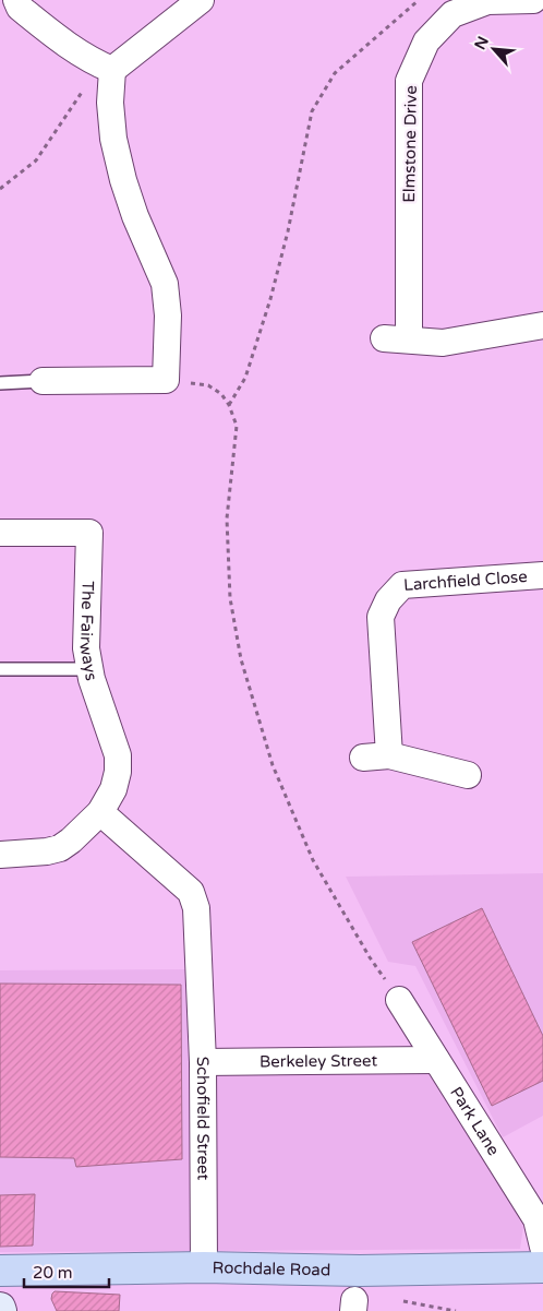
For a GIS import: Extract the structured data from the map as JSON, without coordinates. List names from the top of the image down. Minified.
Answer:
{"streets":{"main road":["Rochdale Road"],"street":["Elmstone Drive","Larchfield Close","The Fairways","Berkeley Street","Schofield Street","Park Lane"]},"crossings":[["The Fairways","Schofield Street"],["Berkeley Street","Schofield Street"],["Berkeley Street","Park Lane"],["Schofield Street","Rochdale Road"]],"scale_bar":"20 m","north":"top left"}
